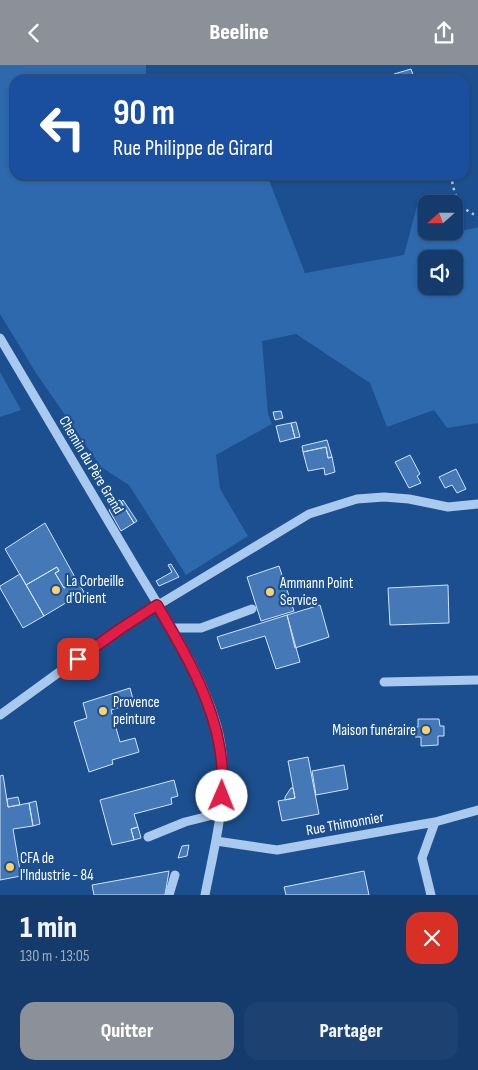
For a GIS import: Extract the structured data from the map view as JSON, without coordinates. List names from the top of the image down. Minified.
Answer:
{"streets":{"street":["Chemin du Père Grand","Rue Thimonnier"]},"crossings":[["Chemin du Père Grand","Rue Thimonnier"]],"places":["La Corbeille d'Orient","Ammann Point Service","Provence peinture","Maison funéraire","CFA de l'Industrie - 84"],"north":"left","page":{"header":"Beeline","turn":["90 m","Rue Philippe de Girard"],"heading":["1 min","130 m · 13:05"],"buttons":["Quitter","Partager"]}}
